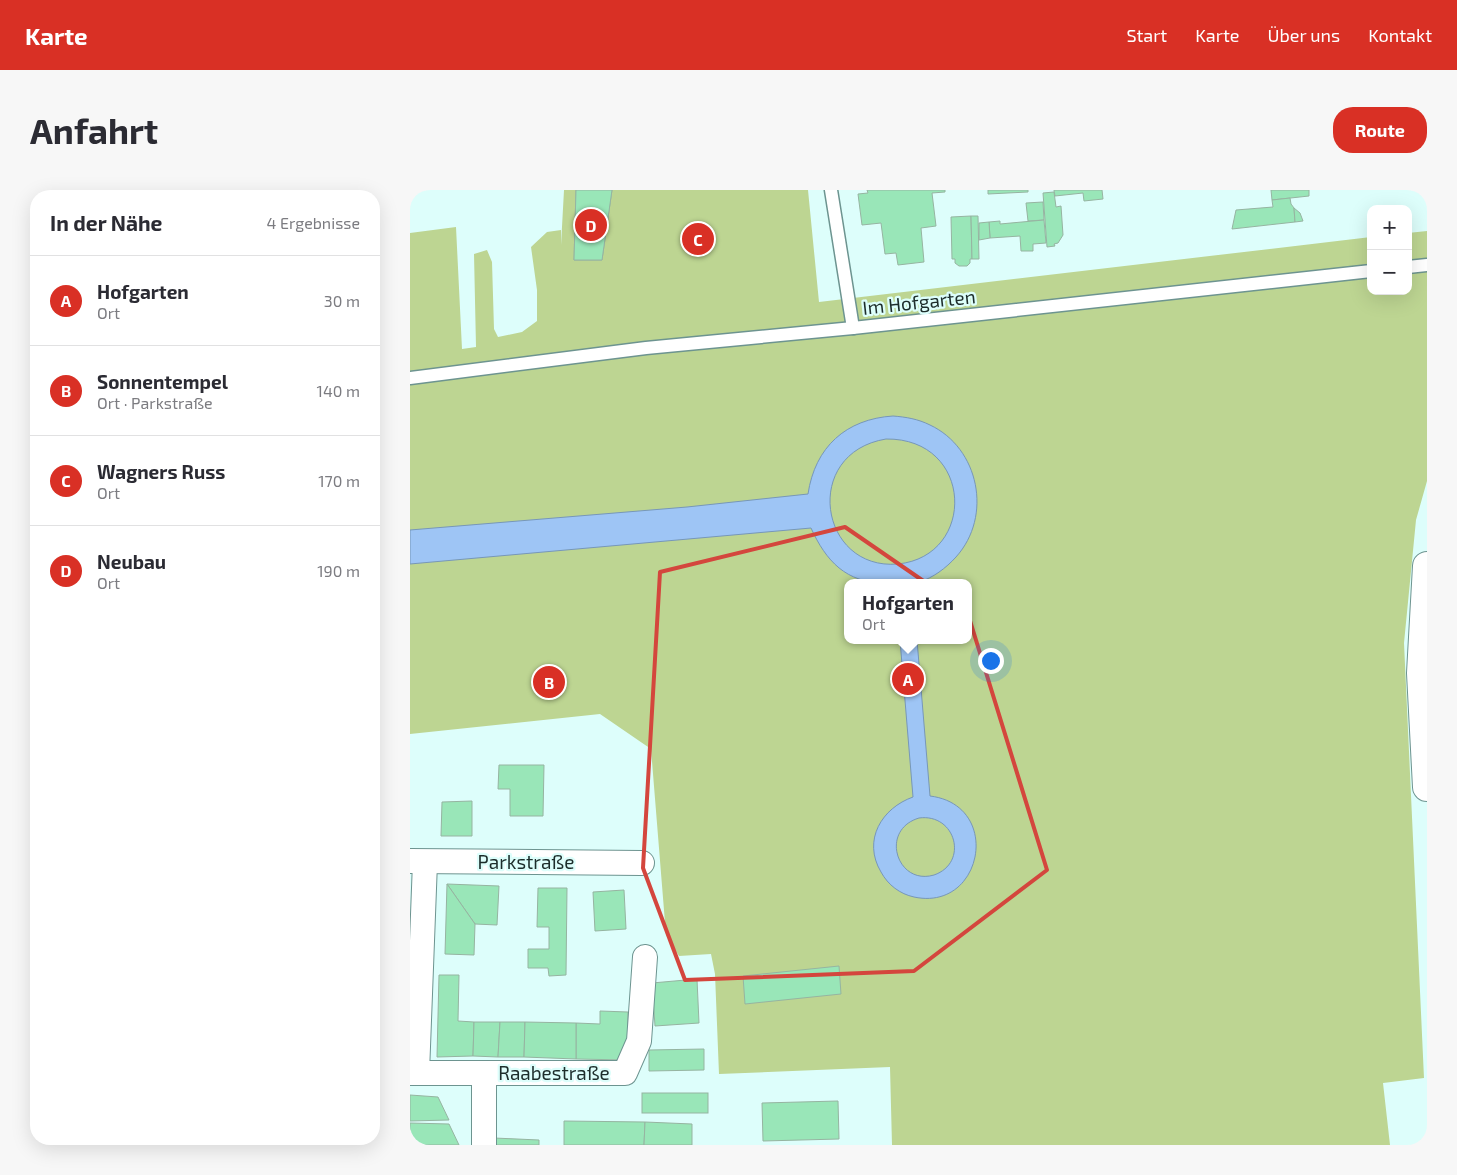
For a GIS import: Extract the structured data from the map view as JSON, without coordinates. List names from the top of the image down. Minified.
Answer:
{"streets":{"street":["Parkstraße","Raabestraße"],"lane":["Im Hofgarten"]},"crossings":[["Parkstraße","Raabestraße"]],"page":{"header":"Karte","nav":["Start","Karte","Über uns","Kontakt"],"buttons":"Route","title":"Anfahrt","heading":["In der Nähe","4 Ergebnisse"],"map_buttons":["+","−"],"pins":["D","C","A","B"],"list":[{"mark":"A","name":"Hofgarten","note":"Ort","value":"30 m"},{"mark":"B","name":"Sonnentempel","note":"Ort · Parkstraße","value":"140 m"},{"mark":"C","name":"Wagners Russ","note":"Ort","value":"170 m"},{"mark":"D","name":"Neubau","note":"Ort","value":"190 m"}],"popup":["Hofgarten","Ort"]}}
